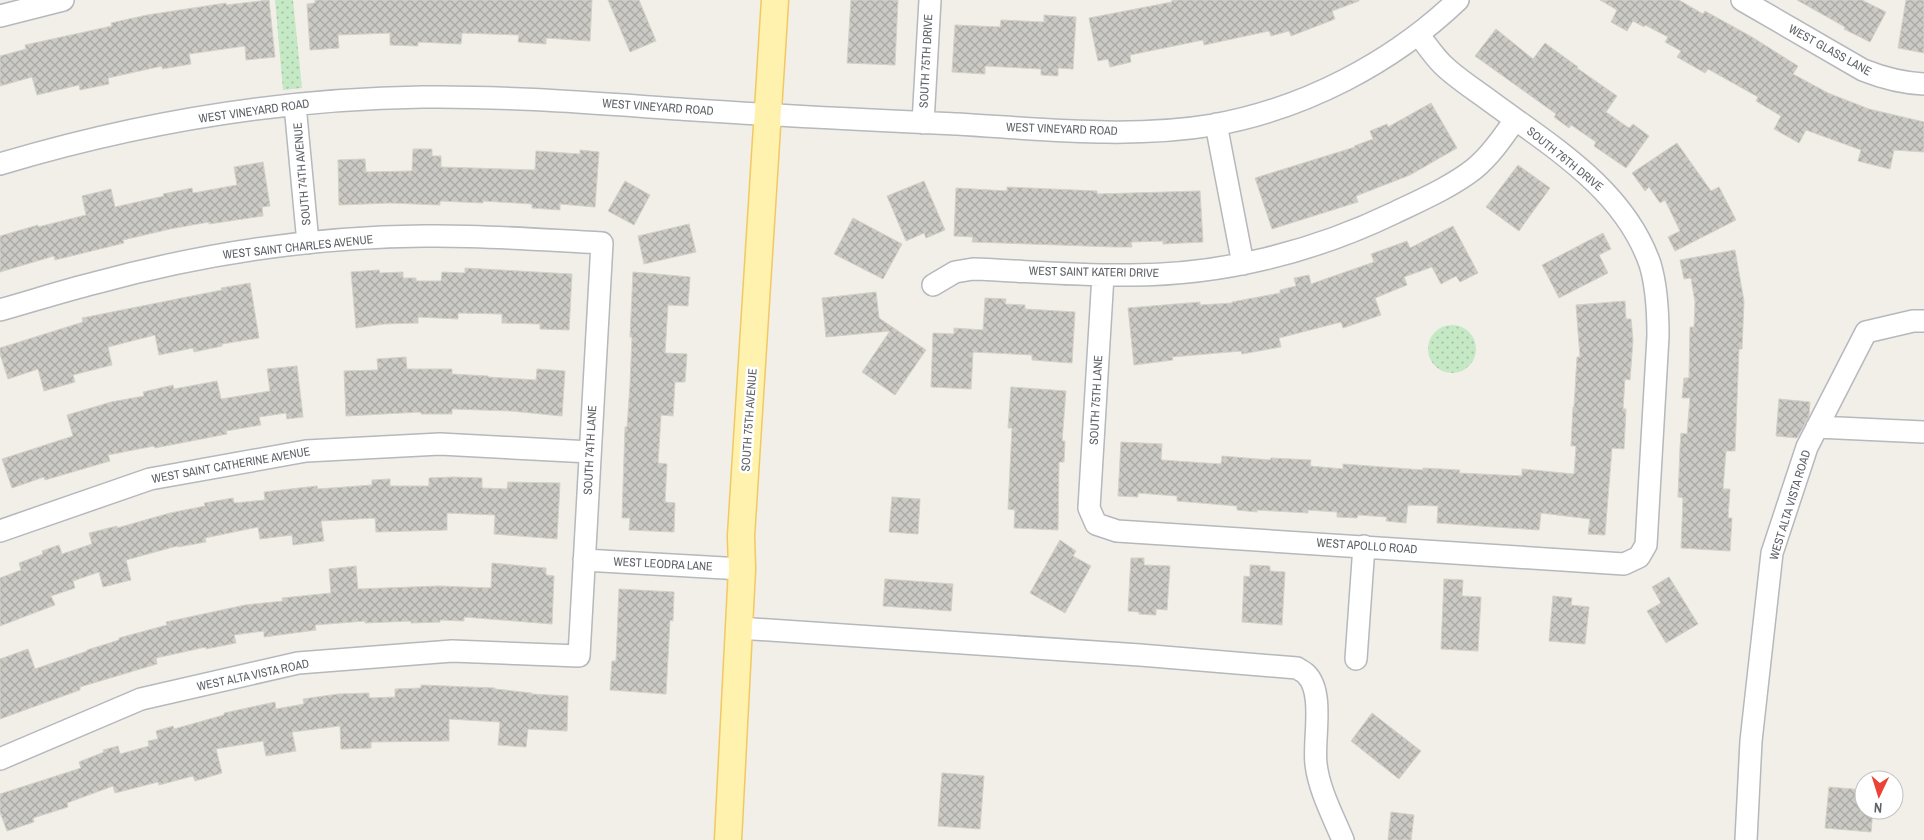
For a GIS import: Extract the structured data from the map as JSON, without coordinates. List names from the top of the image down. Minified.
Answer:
{"streets":{"main road":["SOUTH 75TH AVENUE"],"street":["WEST GLASS LANE","SOUTH 75TH DRIVE","WEST VINEYARD ROAD","SOUTH 76TH DRIVE","SOUTH 74TH AVENUE","WEST SAINT CHARLES AVENUE","WEST SAINT KATERI DRIVE","SOUTH 75TH LANE","SOUTH 74TH LANE","WEST SAINT CATHERINE AVENUE","WEST ALTA VISTA ROAD","WEST APOLLO ROAD","WEST LEODRA LANE"]},"crossings":[["SOUTH 75TH DRIVE","WEST VINEYARD ROAD"],["WEST VINEYARD ROAD","SOUTH 76TH DRIVE"],["WEST VINEYARD ROAD","SOUTH 74TH AVENUE"],["WEST VINEYARD ROAD","SOUTH 75TH AVENUE"],["SOUTH 76TH DRIVE","WEST SAINT KATERI DRIVE"],["SOUTH 76TH DRIVE","WEST APOLLO ROAD"],["SOUTH 74TH AVENUE","WEST SAINT CHARLES AVENUE"],["WEST SAINT CHARLES AVENUE","SOUTH 74TH LANE"],["WEST SAINT KATERI DRIVE","SOUTH 75TH LANE"],["SOUTH 75TH LANE","WEST APOLLO ROAD"],["SOUTH 75TH AVENUE","WEST LEODRA LANE"],["SOUTH 74TH LANE","WEST SAINT CATHERINE AVENUE"],["SOUTH 74TH LANE","WEST ALTA VISTA ROAD"],["SOUTH 74TH LANE","WEST LEODRA LANE"]],"north":"bottom"}
